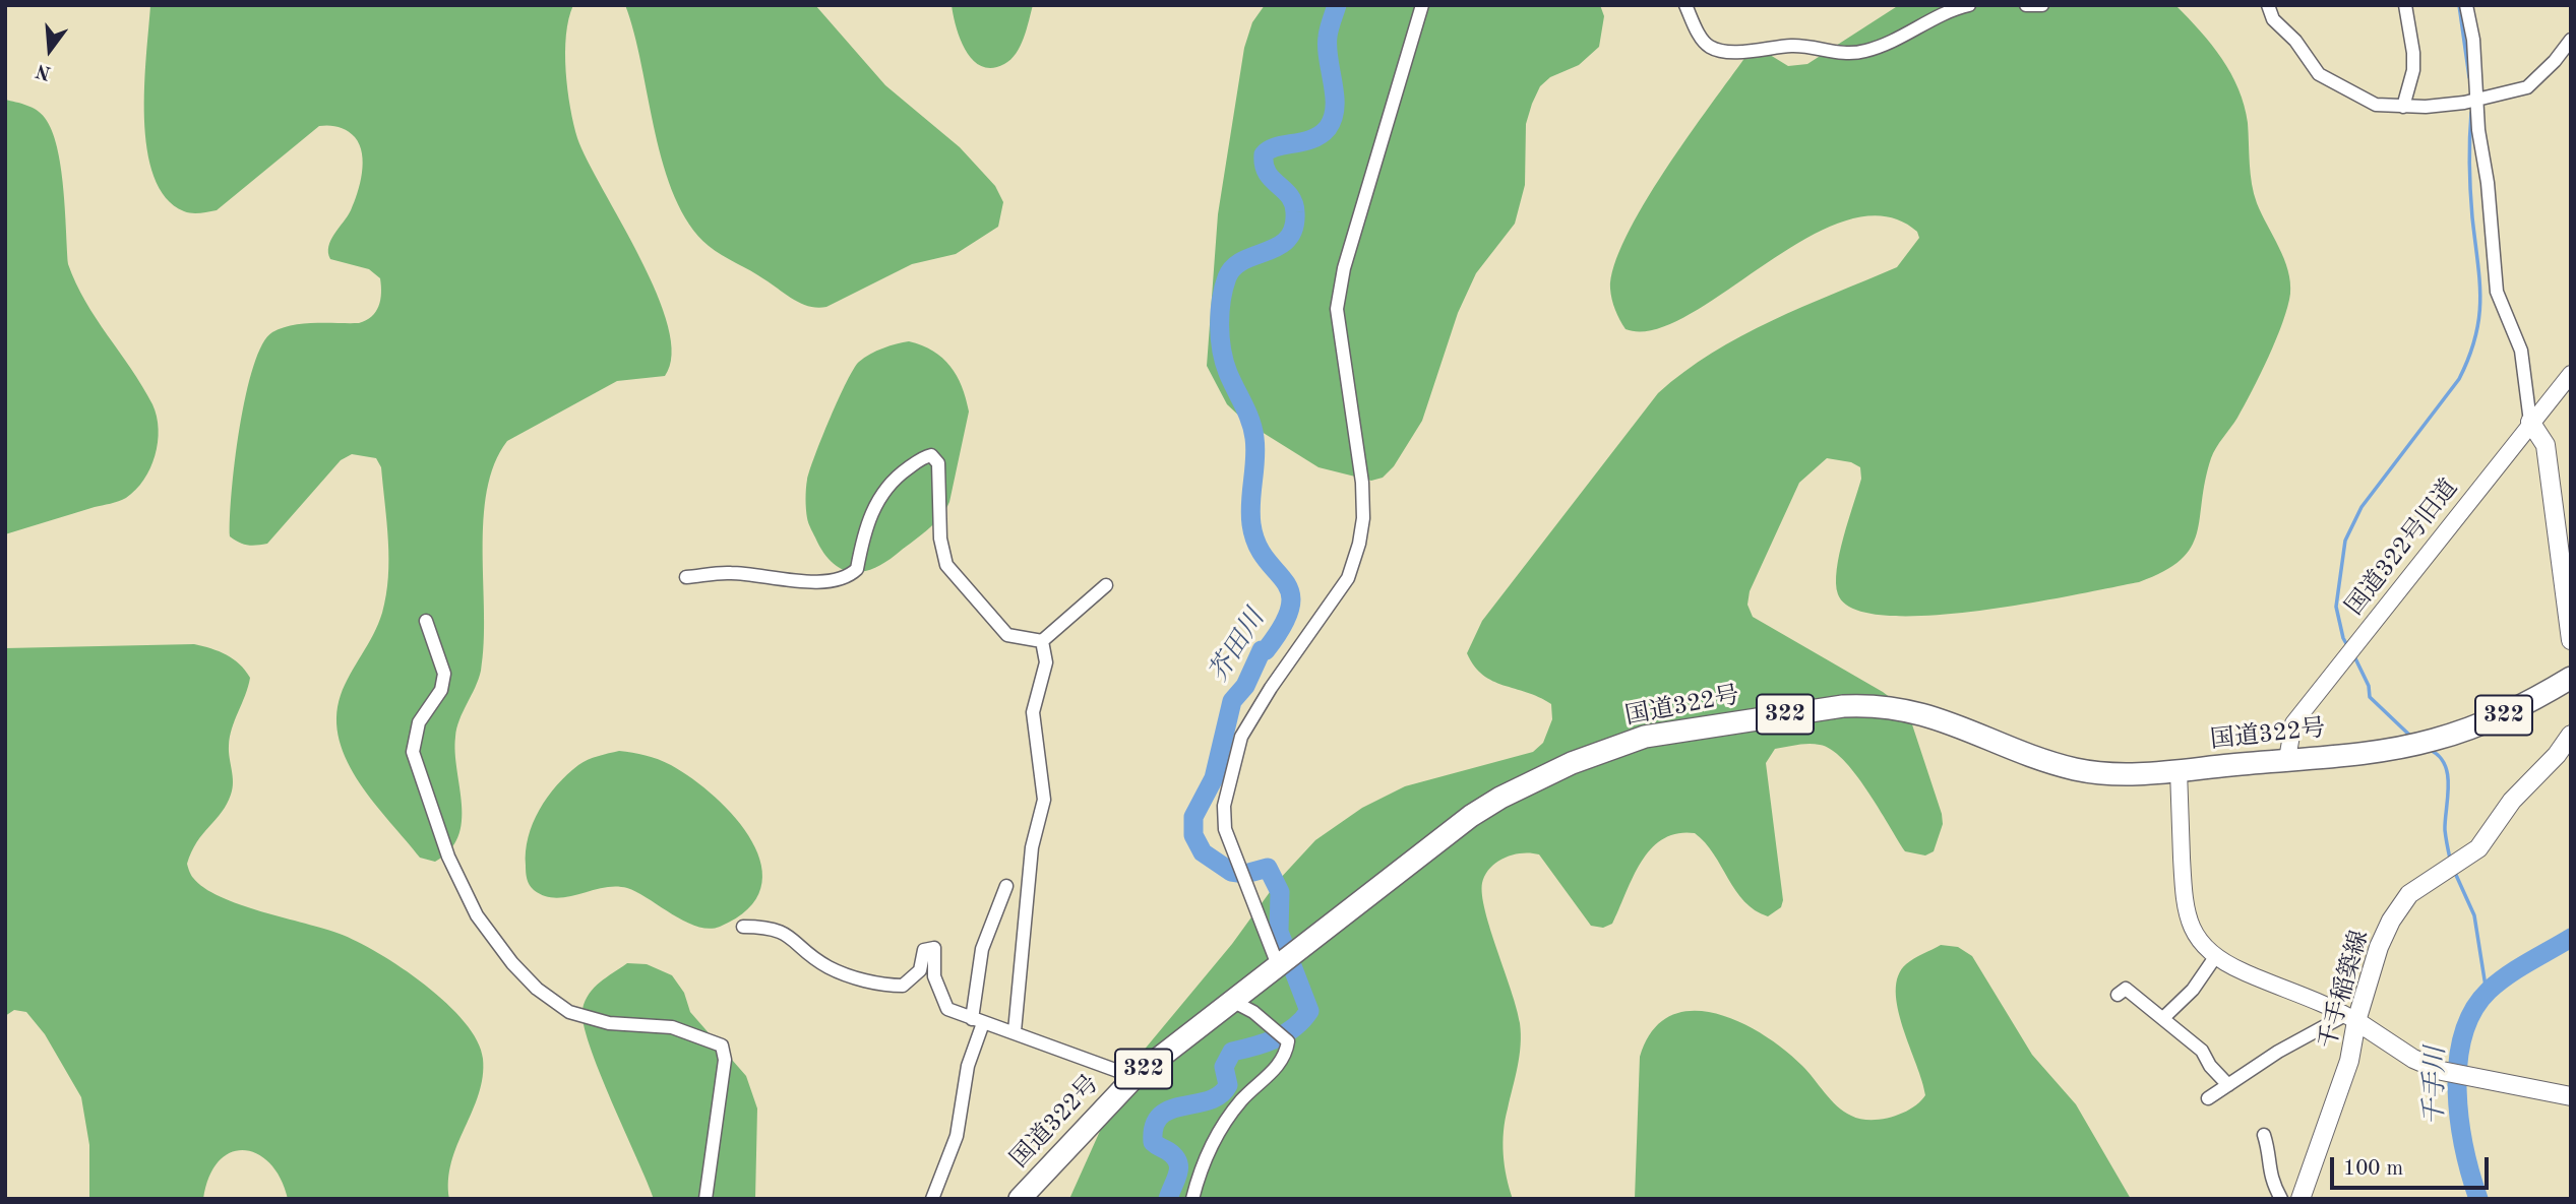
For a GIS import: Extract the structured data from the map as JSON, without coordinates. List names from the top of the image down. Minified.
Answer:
{"streets":{"highway":["国道322号","322"],"main road":["千手稲築線"],"street":["国道322号旧道"]},"crossings":[["国道322号旧道","国道322号"]],"water":["芥田川","千手川"],"scale_bar":"100 m","north":"bottom"}
